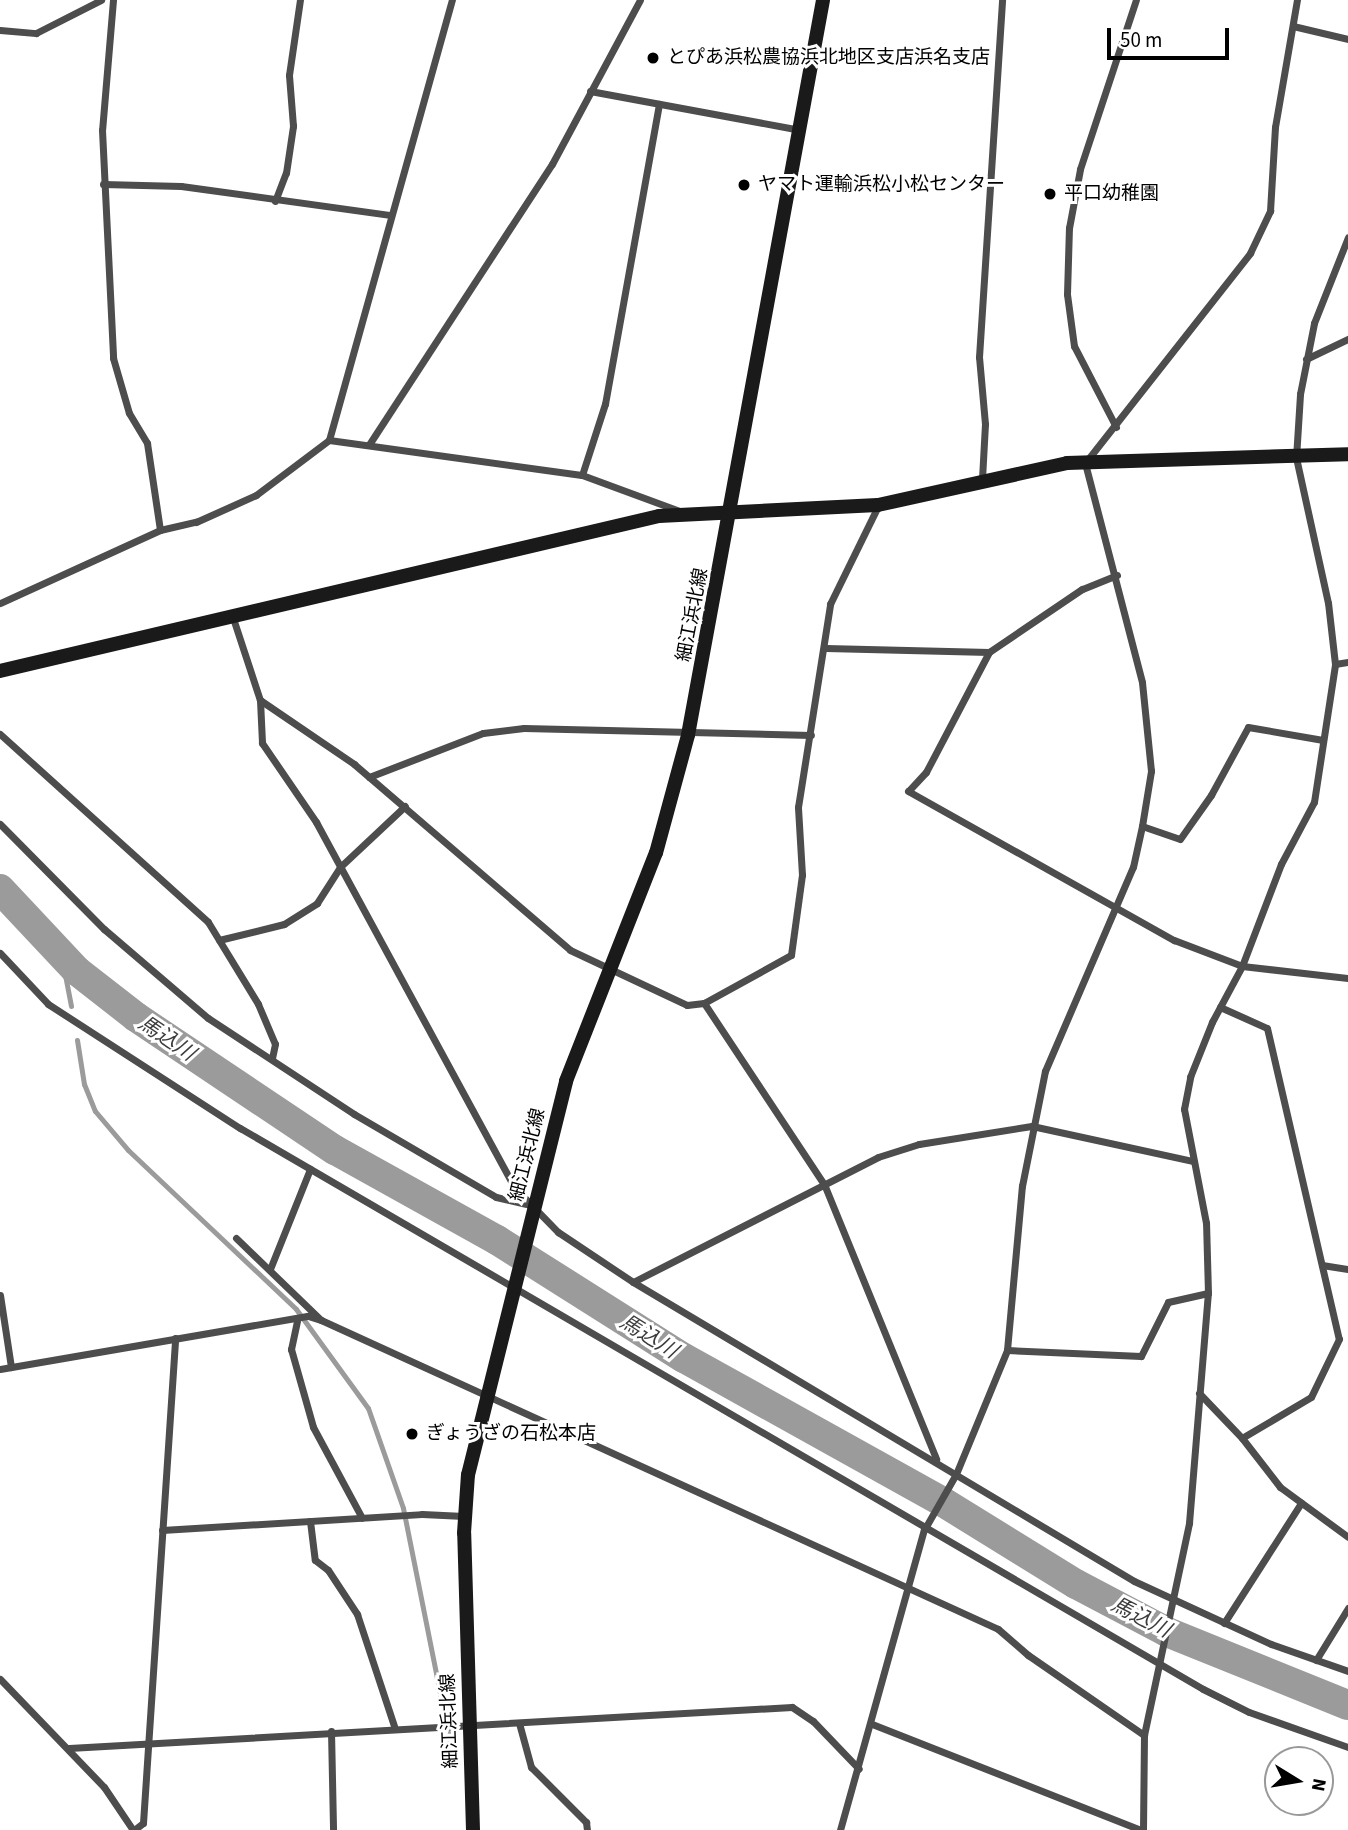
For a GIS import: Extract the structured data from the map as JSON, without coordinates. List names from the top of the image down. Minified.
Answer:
{"streets":{"main road":["細江浜北線"]},"water":["馬込川"],"places":["とぴあ浜松農協浜北地区支店浜名支店","ヤマト運輸浜松小松センター","平口幼稚園","ぎょうざの石松本店"],"scale_bar":"50 m","north":"right"}
